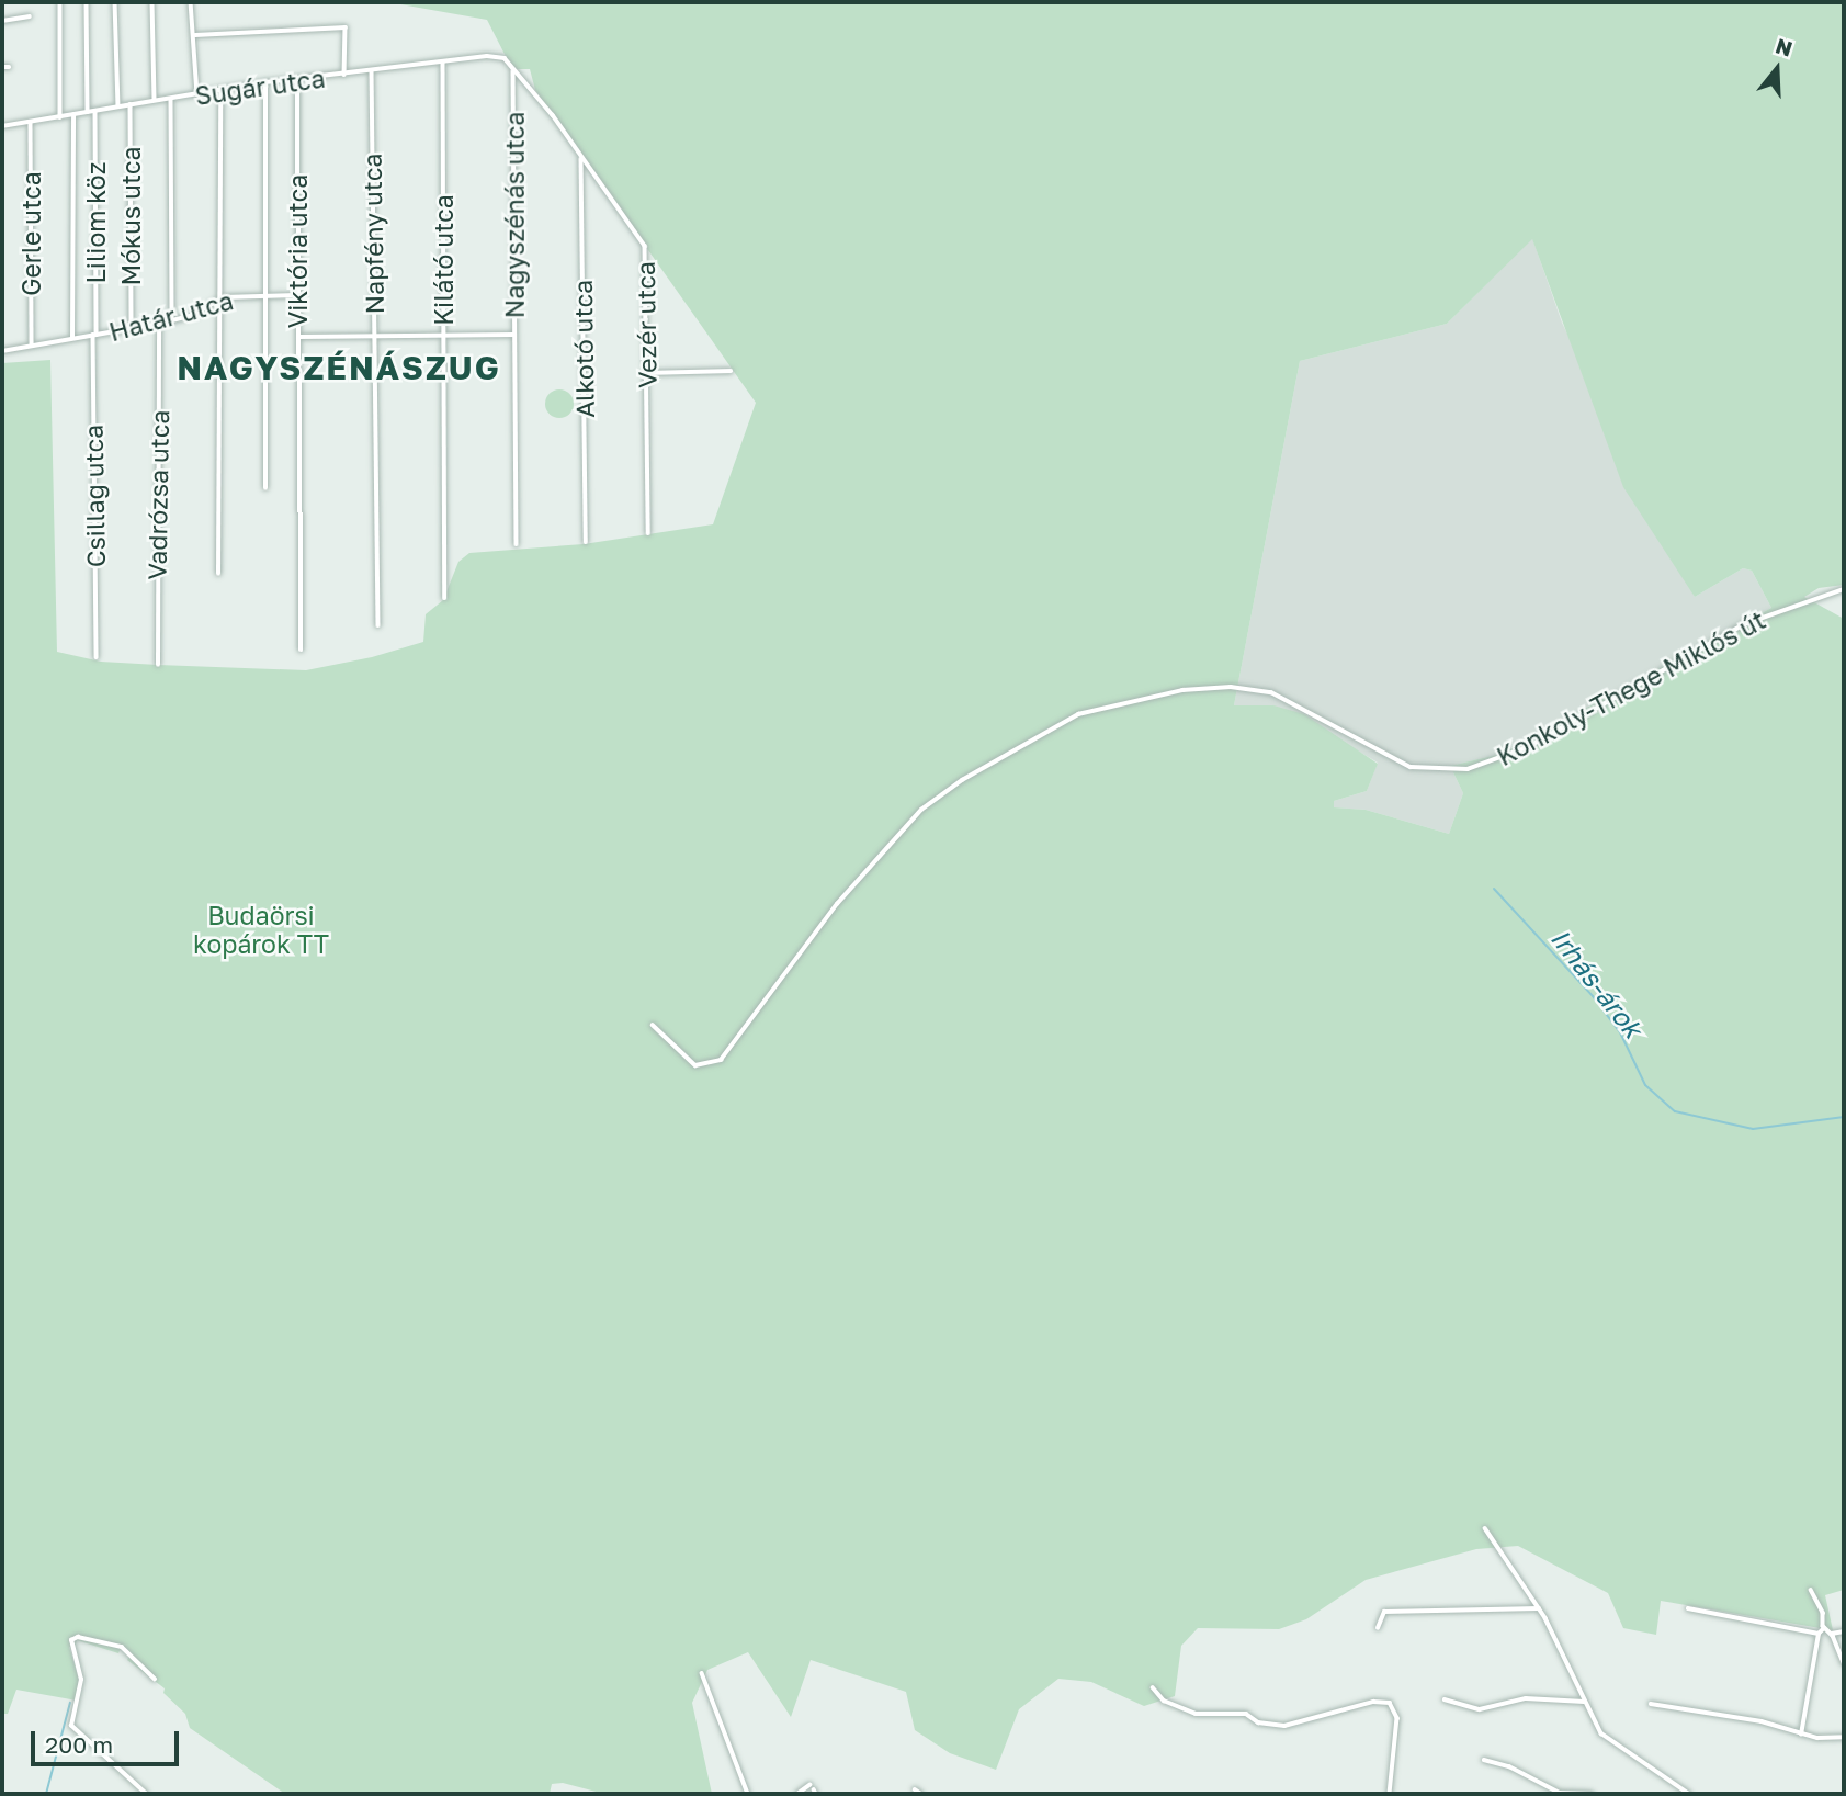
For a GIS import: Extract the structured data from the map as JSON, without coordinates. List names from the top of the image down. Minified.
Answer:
{"streets":{"street":["Sugár utca","Nagyszénás utca","Mókus utca","Liliom köz","Gerle utca","Napfény utca","Viktória utca","Kilátó utca","Határ utca","Vezér utca","Alkotó utca","Vadrózsa utca","Csillag utca","Konkoly-Thege Miklós út"]},"crossings":[["Sugár utca","Nagyszénás utca"],["Sugár utca","Mókus utca"],["Sugár utca","Liliom köz"],["Sugár utca","Gerle utca"],["Sugár utca","Napfény utca"],["Sugár utca","Viktória utca"],["Sugár utca","Kilátó utca"],["Sugár utca","Vezér utca"],["Nagyszénás utca","Vezér utca"],["Mókus utca","Határ utca"],["Liliom köz","Határ utca"],["Liliom köz","Csillag utca"],["Gerle utca","Határ utca"],["Viktória utca","Határ utca"],["Határ utca","Vadrózsa utca"],["Határ utca","Csillag utca"],["Vezér utca","Alkotó utca"]],"districts":["NAGYSZÉNÁSZUG"],"water":["Irhás-árok"],"parks":["Budaörsi kopárok TT"],"scale_bar":"200 m","north":"top"}
